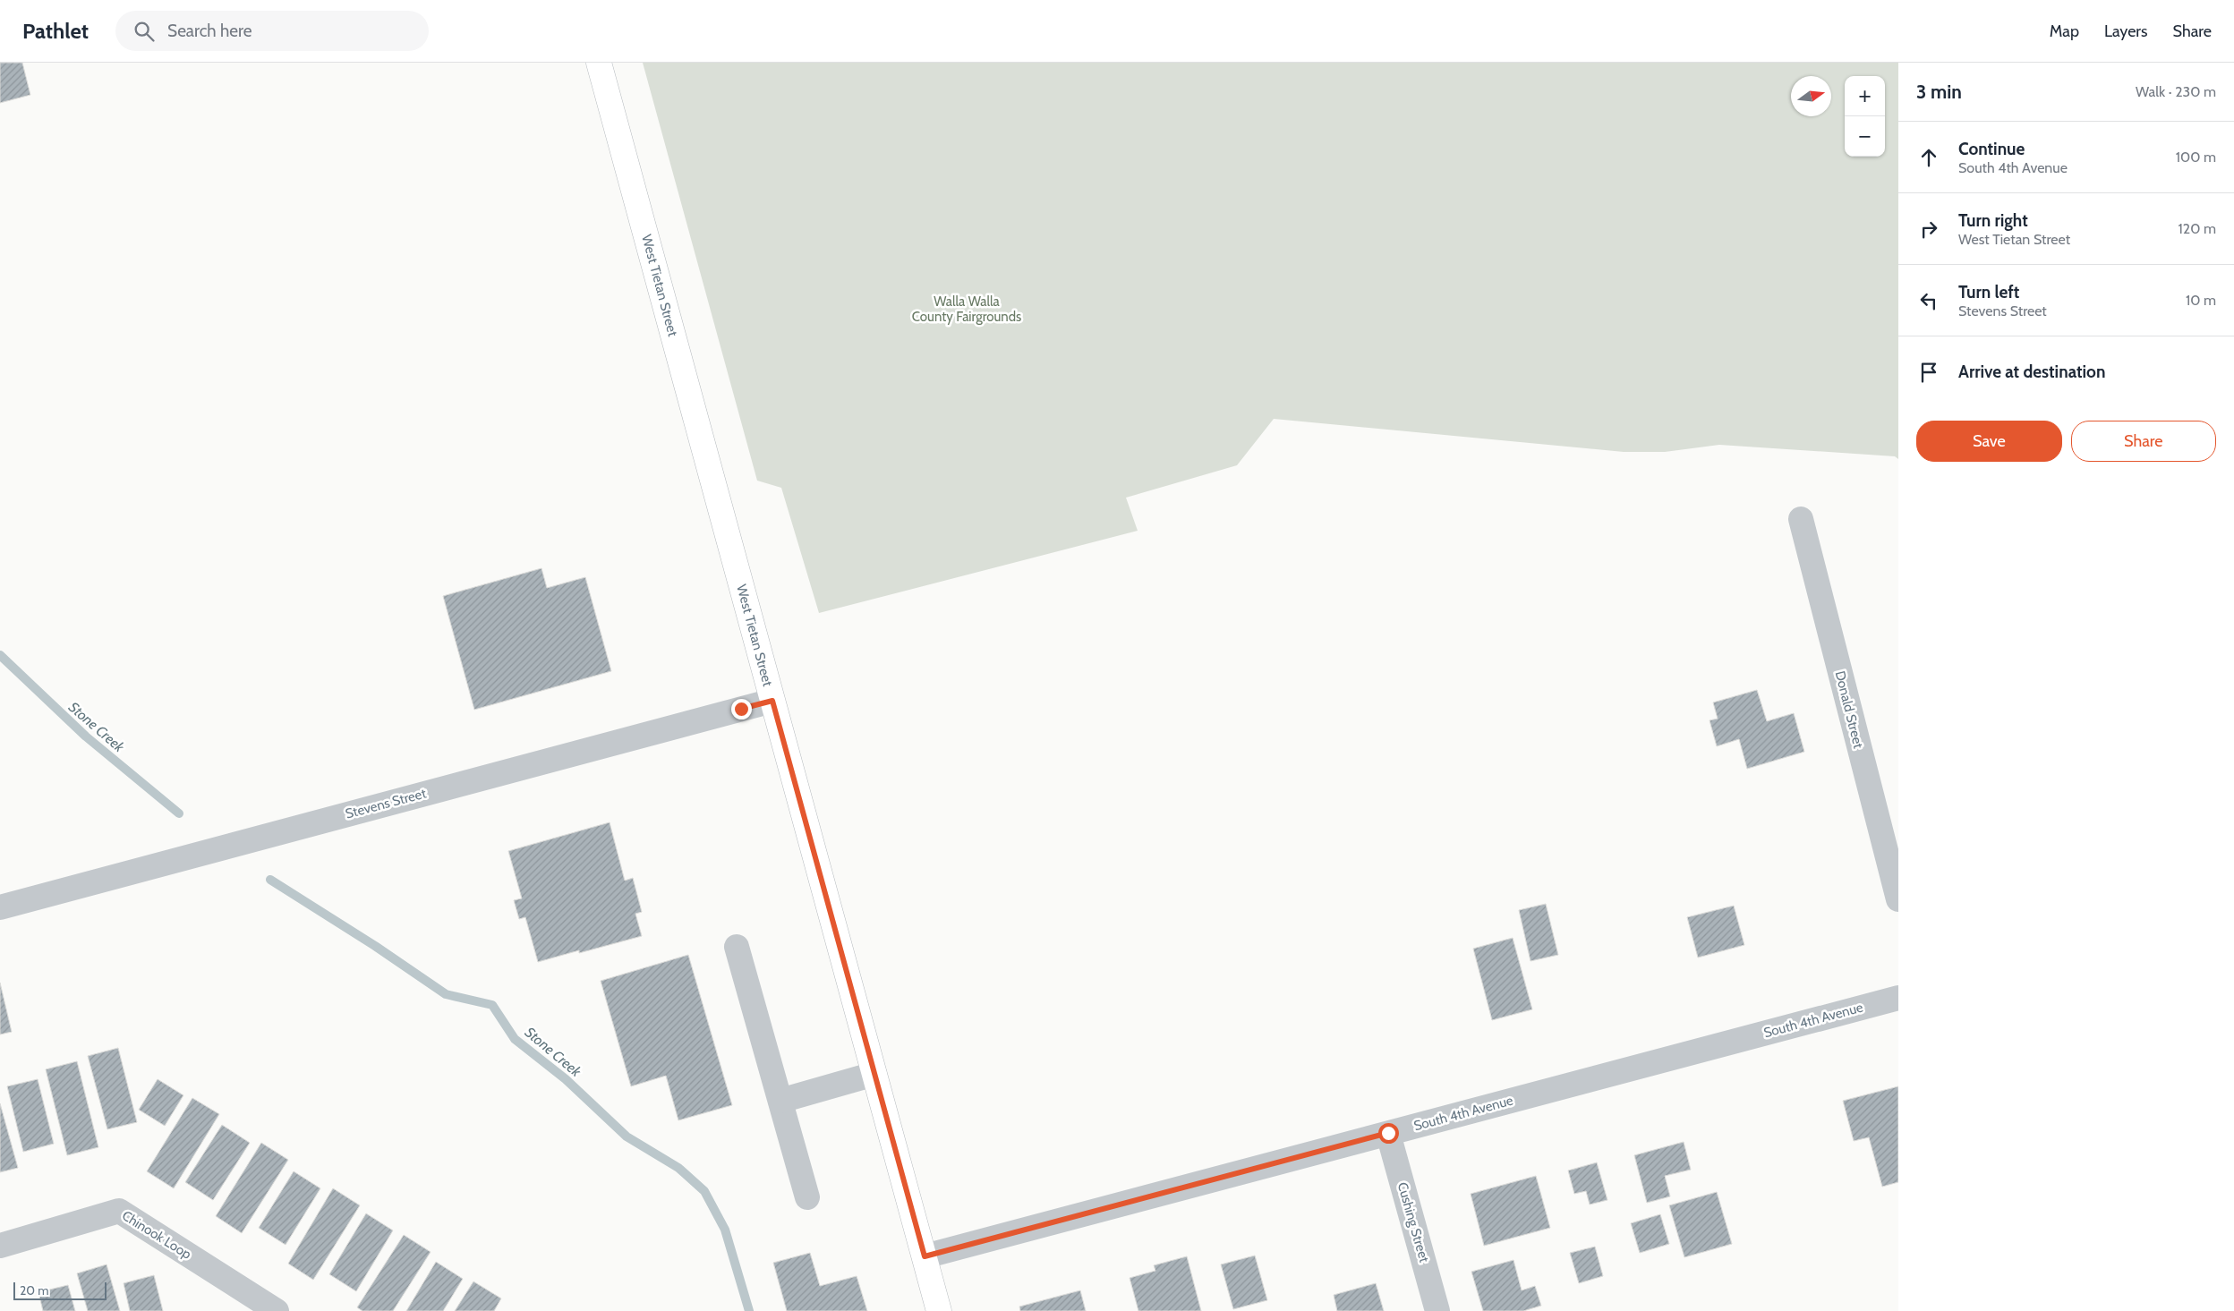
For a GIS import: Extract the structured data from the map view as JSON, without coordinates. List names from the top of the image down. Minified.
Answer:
{"streets":{"main road":["West Tietan Street"],"street":["Donald Street","Stevens Street","South 4th Avenue","Cushing Street","Chinook Loop"]},"crossings":[["West Tietan Street","Stevens Street"],["West Tietan Street","South 4th Avenue"],["South 4th Avenue","Cushing Street"]],"water":["Stone Creek"],"parks":["Walla Walla County Fairgrounds"],"scale_bar":"20 m","north":"right","page":{"header":"Pathlet","search":"Search here","nav":["Map","Layers","Share"],"heading":["3 min","Walk · 230 m"],"map_buttons":["+","−"],"list":[["Continue","South 4th Avenue","100 m"],["Turn right","West Tietan Street","120 m"],["Turn left","Stevens Street","10 m"],"Arrive at destination"],"buttons":["Save","Share"],"scale":"20 m"}}
